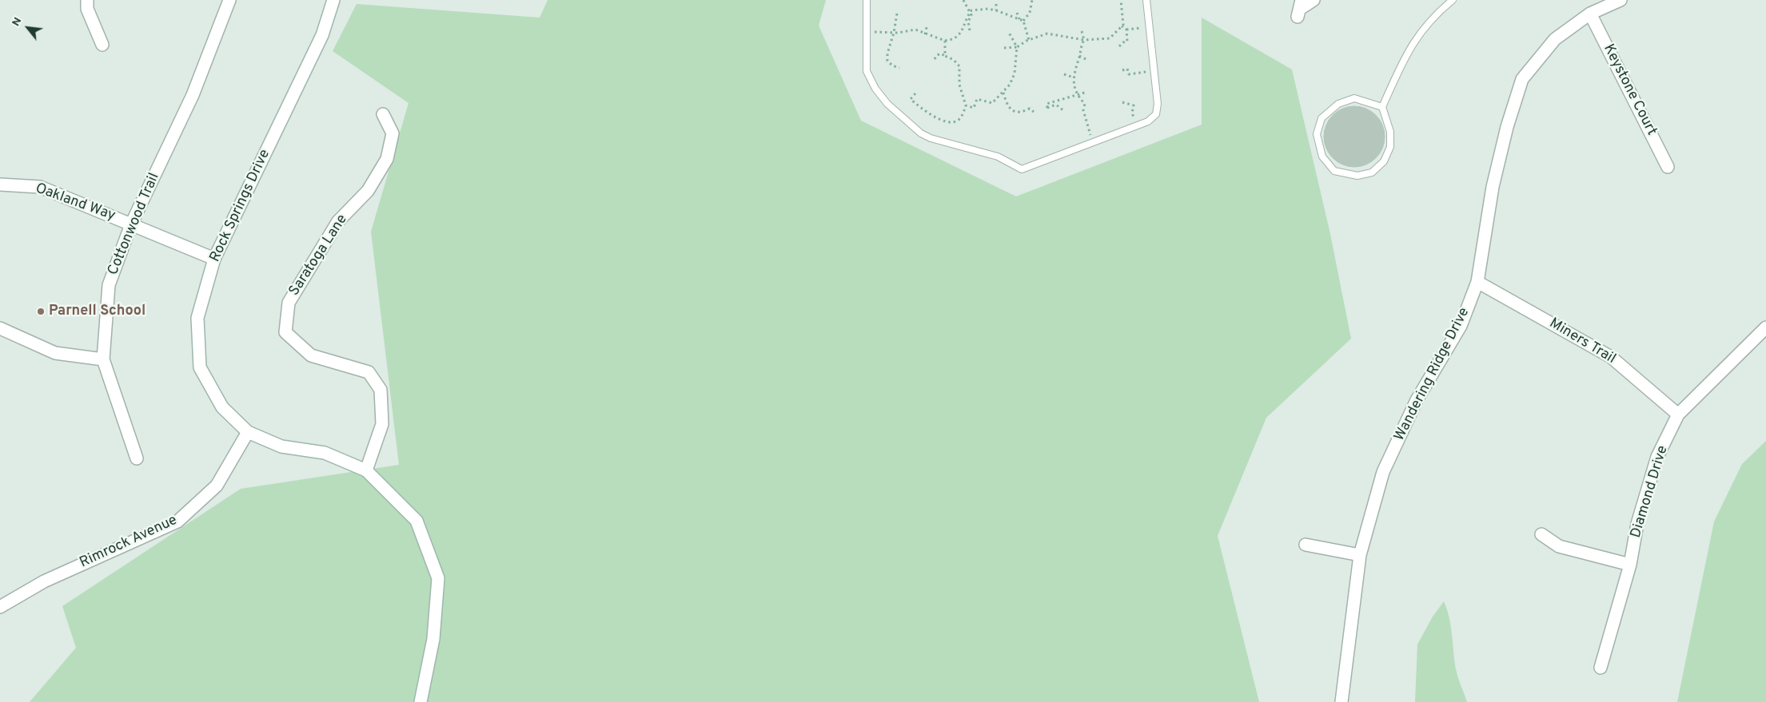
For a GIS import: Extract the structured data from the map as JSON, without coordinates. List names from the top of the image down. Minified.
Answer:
{"streets":{"street":["Keystone Court","Oakland Way","Rock Springs Drive","Cottonwood Trail","Saratoga Lane","Miners Trail","Wandering Ridge Drive","Diamond Drive","Rimrock Avenue"]},"crossings":[["Keystone Court","Wandering Ridge Drive"],["Oakland Way","Rock Springs Drive"],["Oakland Way","Cottonwood Trail"],["Rock Springs Drive","Saratoga Lane"],["Rock Springs Drive","Rimrock Avenue"],["Miners Trail","Wandering Ridge Drive"],["Miners Trail","Diamond Drive"]],"places":["Parnell School"],"north":"top left"}
